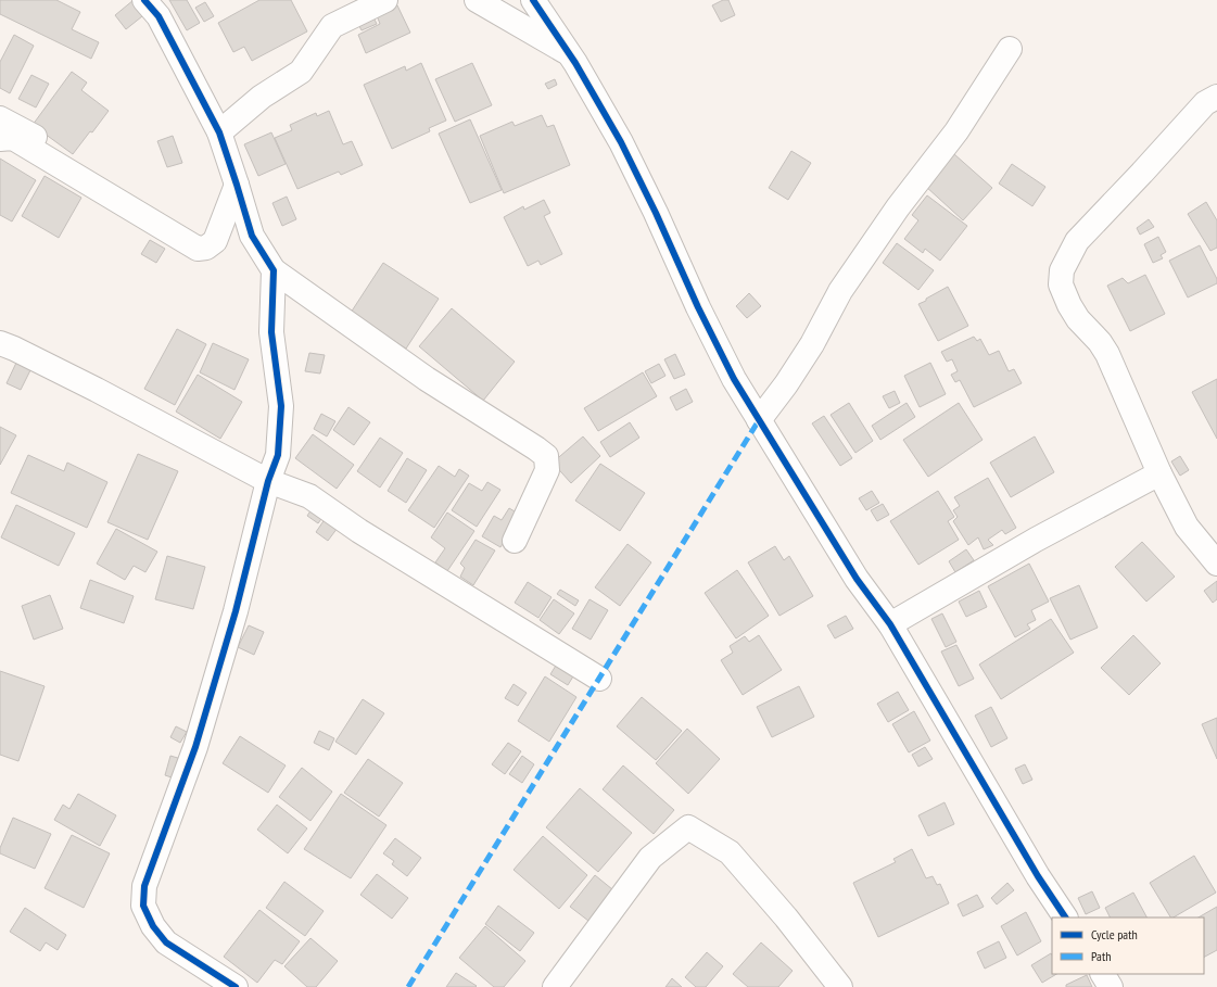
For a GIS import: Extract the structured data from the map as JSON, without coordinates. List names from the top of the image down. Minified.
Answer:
{"legend":["Cycle path","Path"]}
